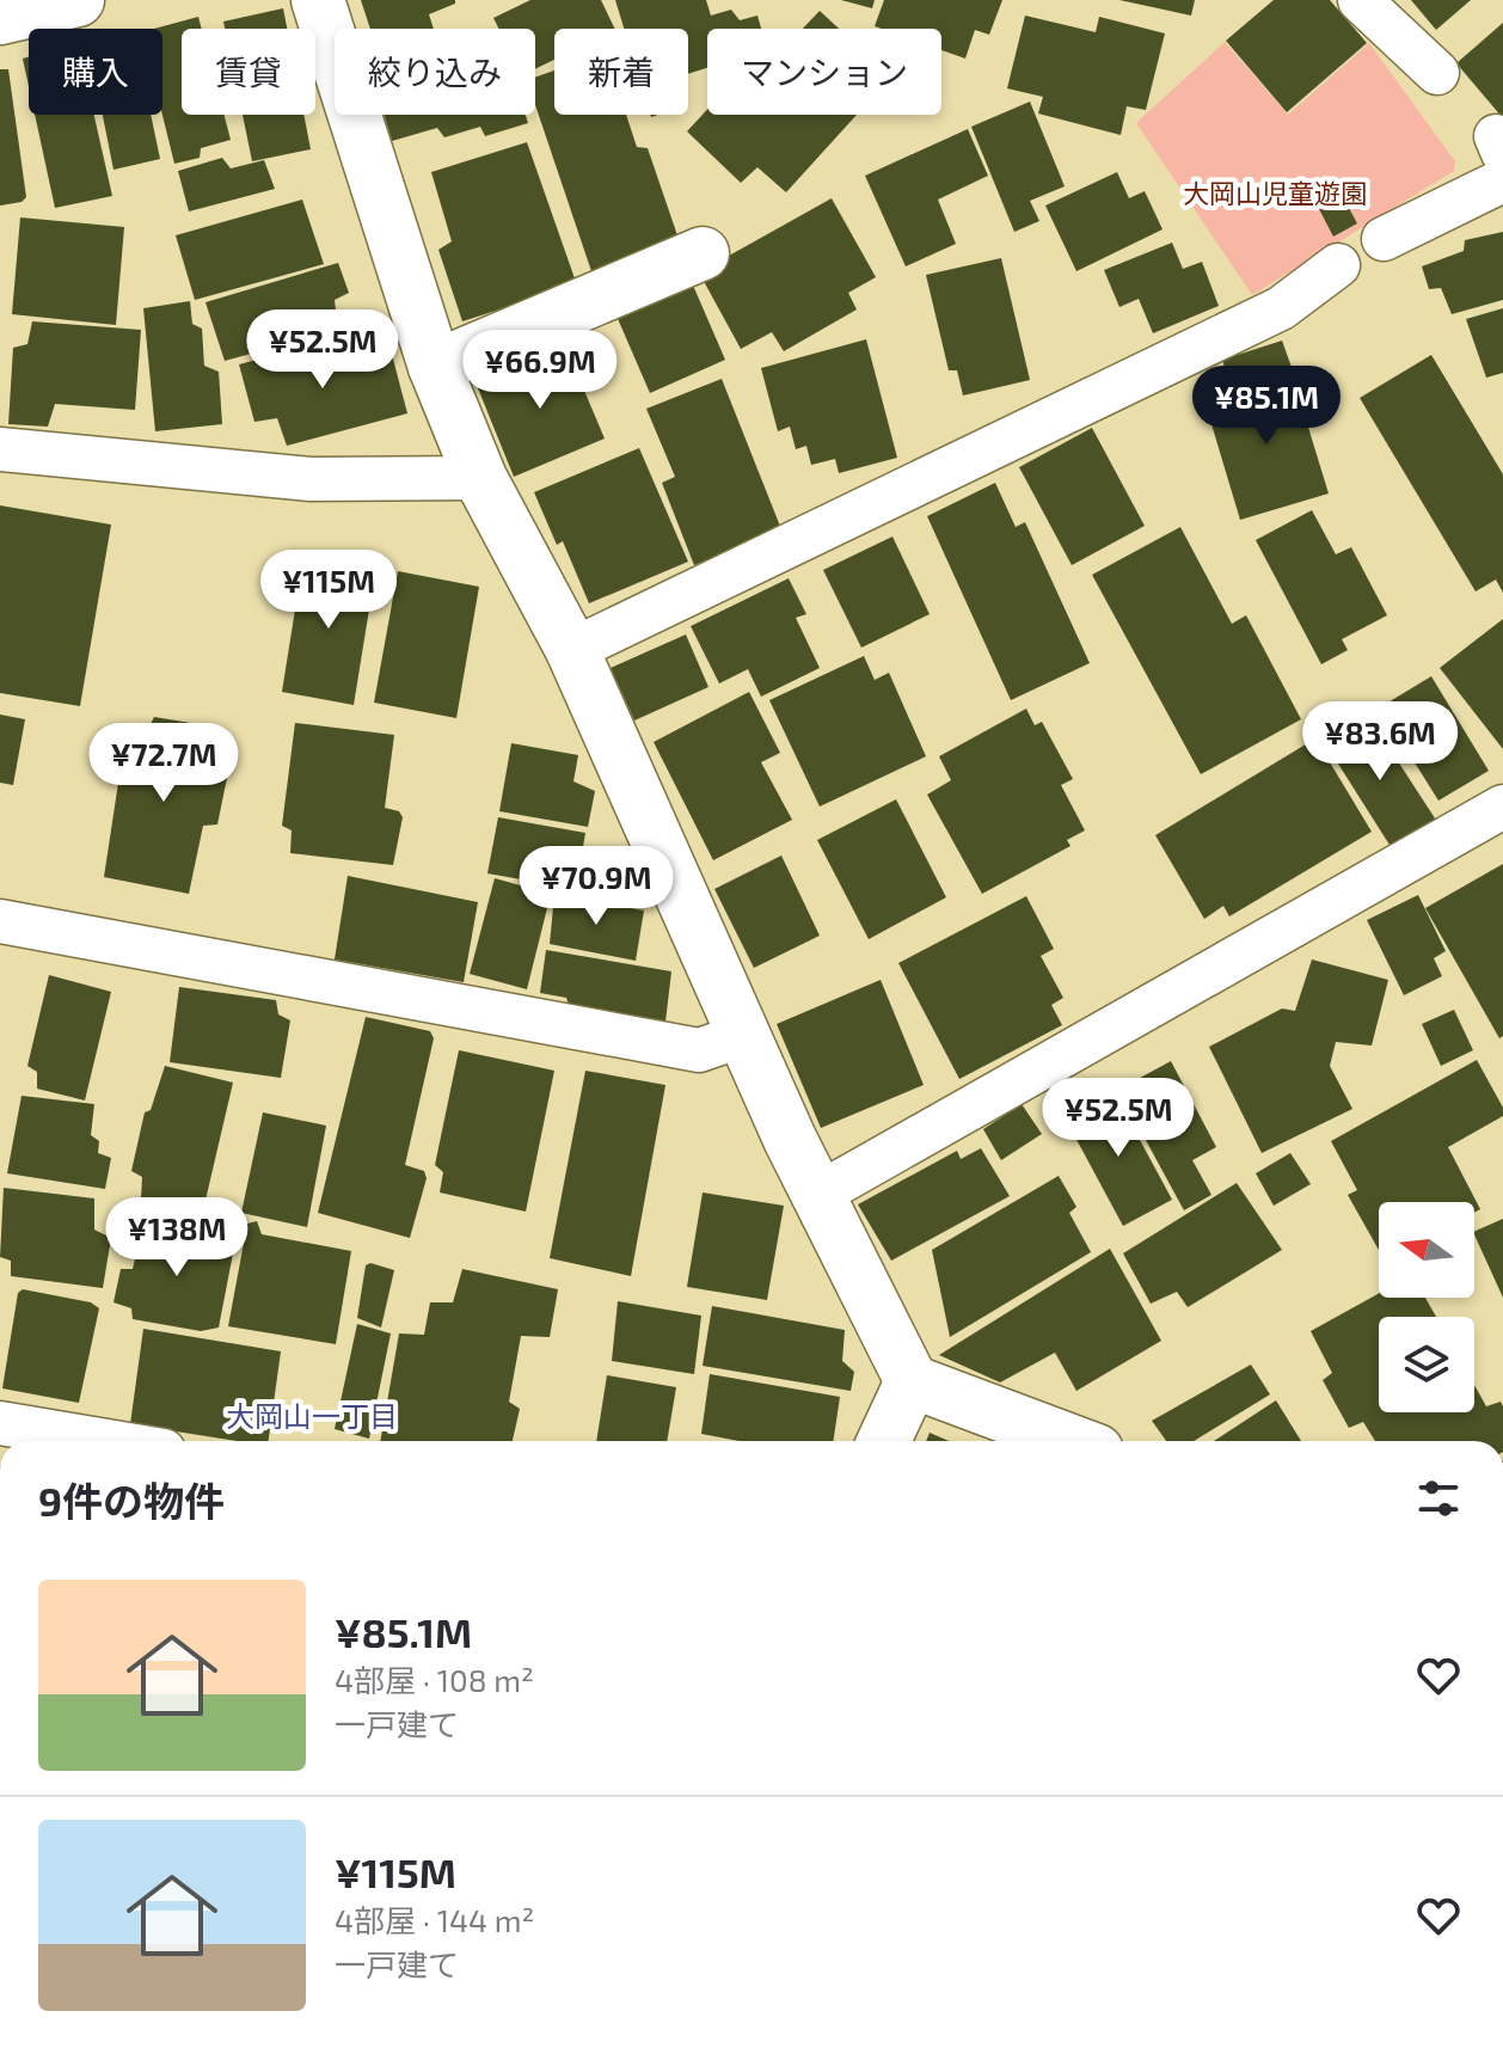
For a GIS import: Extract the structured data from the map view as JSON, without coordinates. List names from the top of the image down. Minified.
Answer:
{"districts":["大岡山一丁目"],"parks":["大岡山児童遊園"],"north":"left","page":{"chip":["購入","賃貸","絞り込み","新着","マンション"],"price":["¥52.5M","¥66.9M","¥85.1M","¥115M","¥83.6M","¥72.7M","¥70.9M","¥52.5M","¥138M"],"heading":"9件の物件","list":[{"name":"¥85.1M","note":"4部屋 · 108 m² · 一戸建て"},{"name":"¥115M","note":"4部屋 · 144 m² · 一戸建て"}]}}
